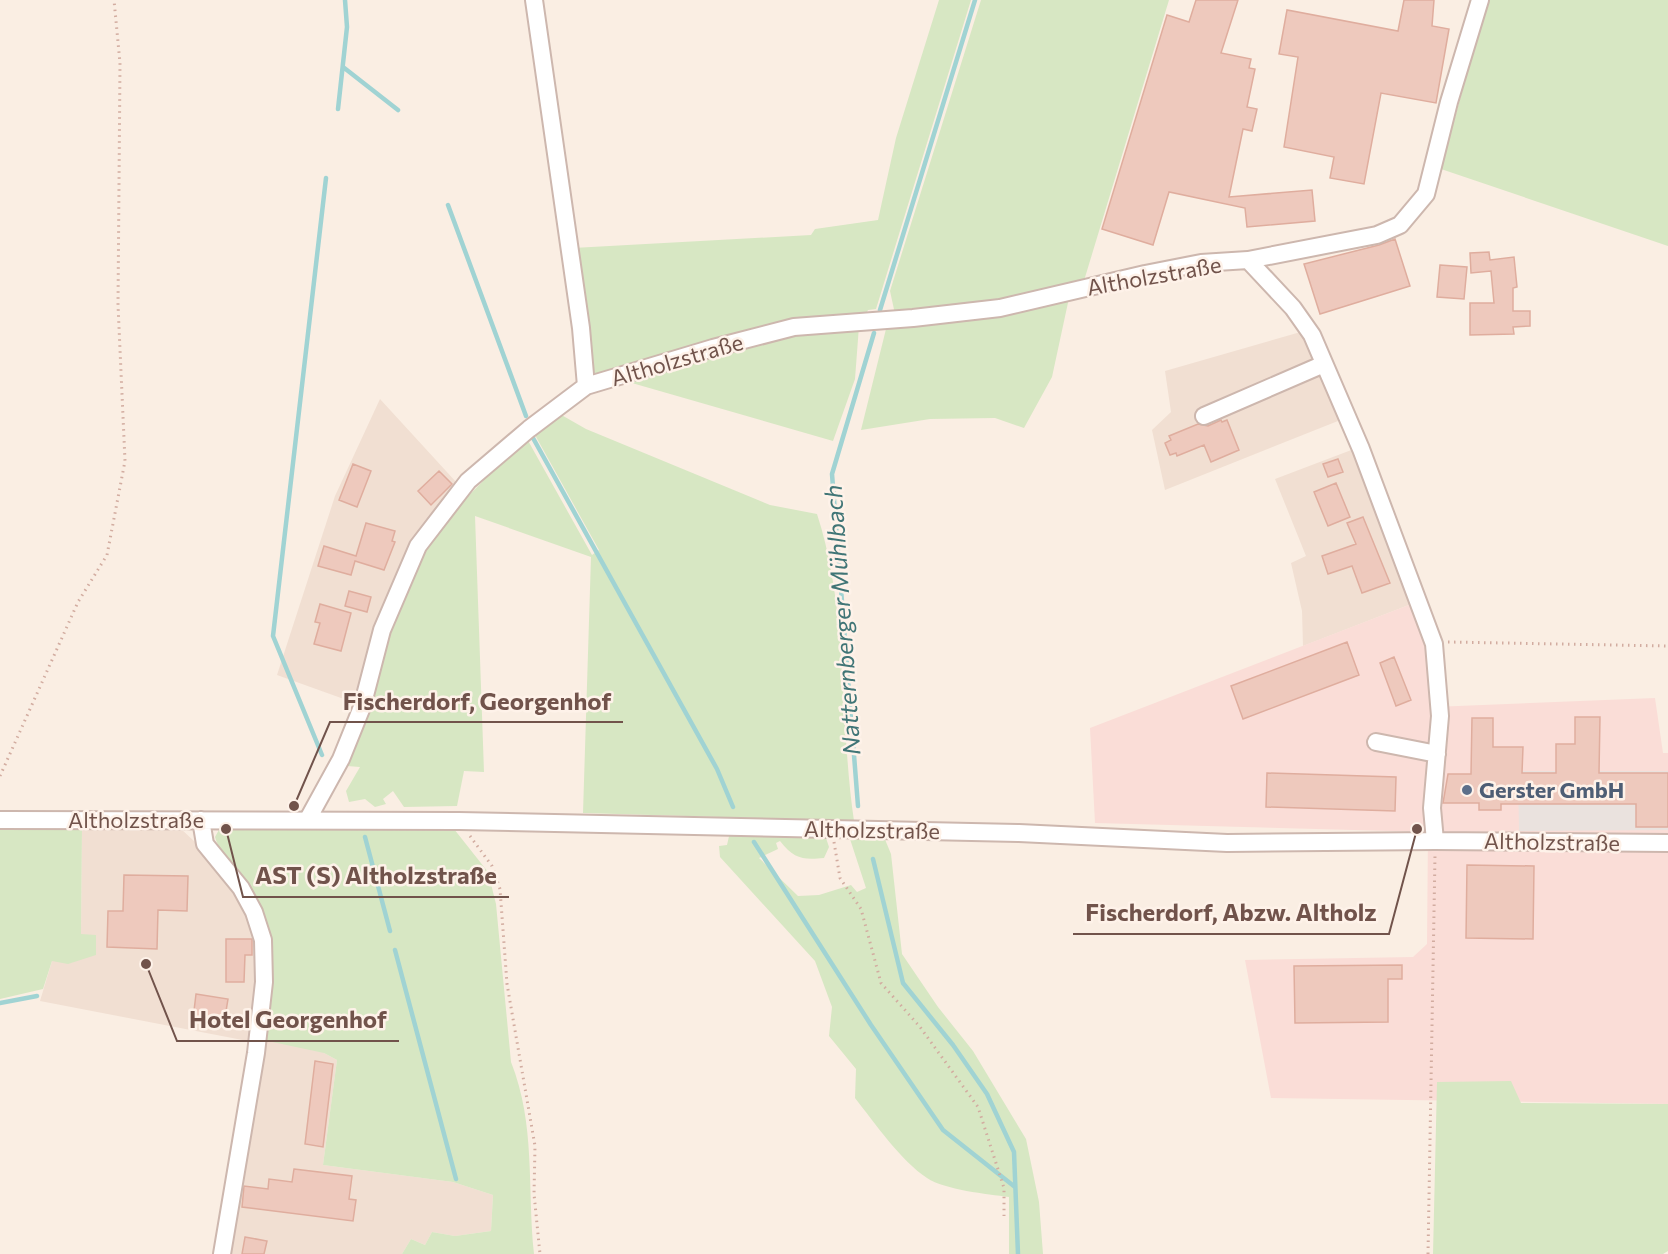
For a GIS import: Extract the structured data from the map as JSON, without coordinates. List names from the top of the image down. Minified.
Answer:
{"streets":{"street":["Altholzstraße"]},"water":["Natternberger Mühlbach"],"places":["Gerster GmbH","Fischerdorf, Georgenhof","AST (S) Altholzstraße","Fischerdorf, Abzw. Altholz","Hotel Georgenhof"]}
